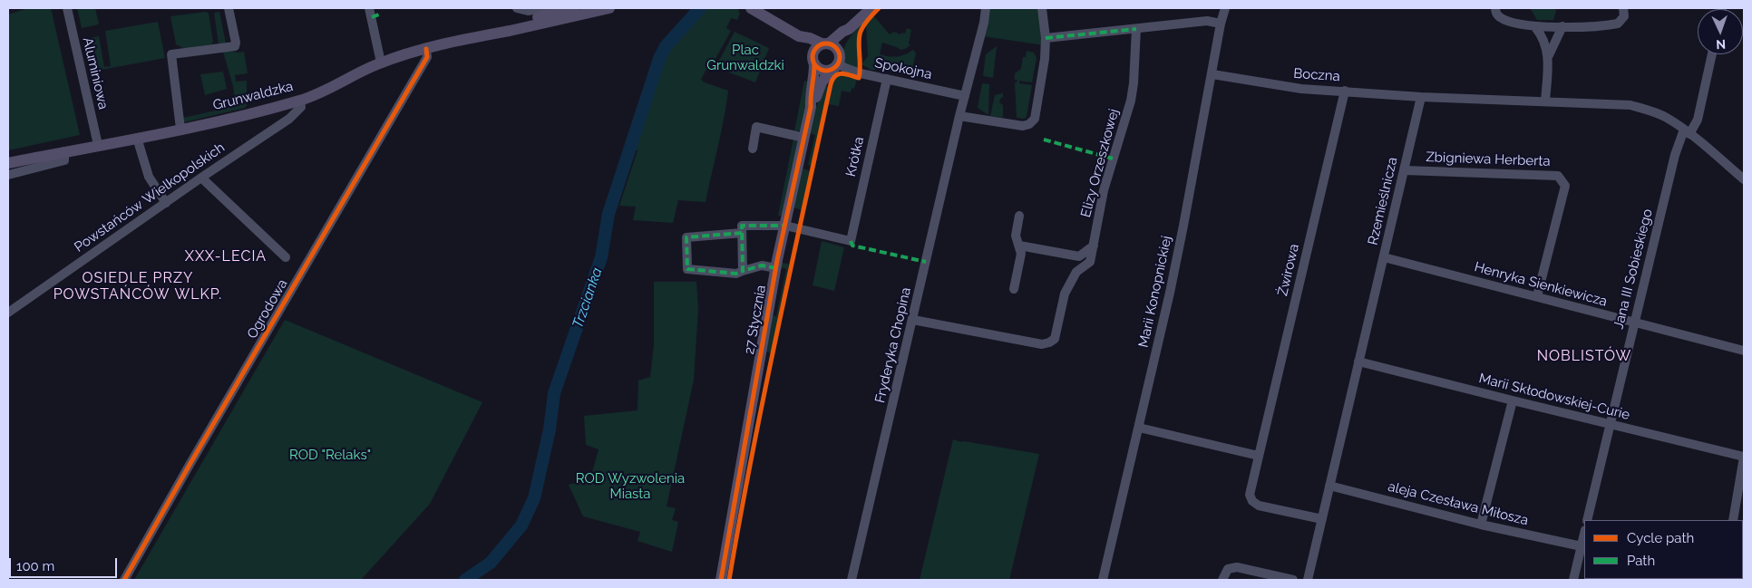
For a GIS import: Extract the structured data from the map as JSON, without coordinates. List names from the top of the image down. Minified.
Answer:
{"streets":{"main road":["Grunwaldzka","27 Stycznia"],"street":["Spokojna","Aluminiowa","Boczna","Krótka","Zbigniewa Herberta","Elizy Orzeszkowej","Powstańców Wielkopolskich","Rzemieślnicza","Jana III Sobieskiego","Żwirowa","Henryka Sienkiewicza","Marii Konopnickiej","Ogrodowa","Fryderyka Chopina","Marii Skłodowskiej-Curie","aleja Czesława Miłosza"]},"crossings":[["Spokojna","Krótka"],["Spokojna","27 Stycznia"],["Spokojna","Fryderyka Chopina"],["Aluminiowa","Grunwaldzka"],["Boczna","Rzemieślnicza"],["Boczna","Żwirowa"],["Boczna","Marii Konopnickiej"],["Grunwaldzka","Powstańców Wielkopolskich"],["Grunwaldzka","Ogrodowa"],["Krótka","27 Stycznia"],["Zbigniewa Herberta","Rzemieślnicza"],["Zbigniewa Herberta","Henryka Sienkiewicza"],["Elizy Orzeszkowej","Fryderyka Chopina"],["Rzemieślnicza","Żwirowa"],["Rzemieślnicza","Henryka Sienkiewicza"],["Rzemieślnicza","Marii Skłodowskiej-Curie"],["Rzemieślnicza","aleja Czesława Miłosza"],["Jana III Sobieskiego","Henryka Sienkiewicza"],["Jana III Sobieskiego","Marii Skłodowskiej-Curie"]],"districts":["XXX-LECIA","OSIEDLE PRZY POWSTAŃCÓW WLKP.","NOBLISTÓW"],"water":["Trzcianka"],"parks":["Plac Grunwaldzki","ROD \"Relaks\"","ROD Wyzwolenia Miasta"],"legend":["Cycle path","Path"],"scale_bar":"100 m","north":"bottom"}
